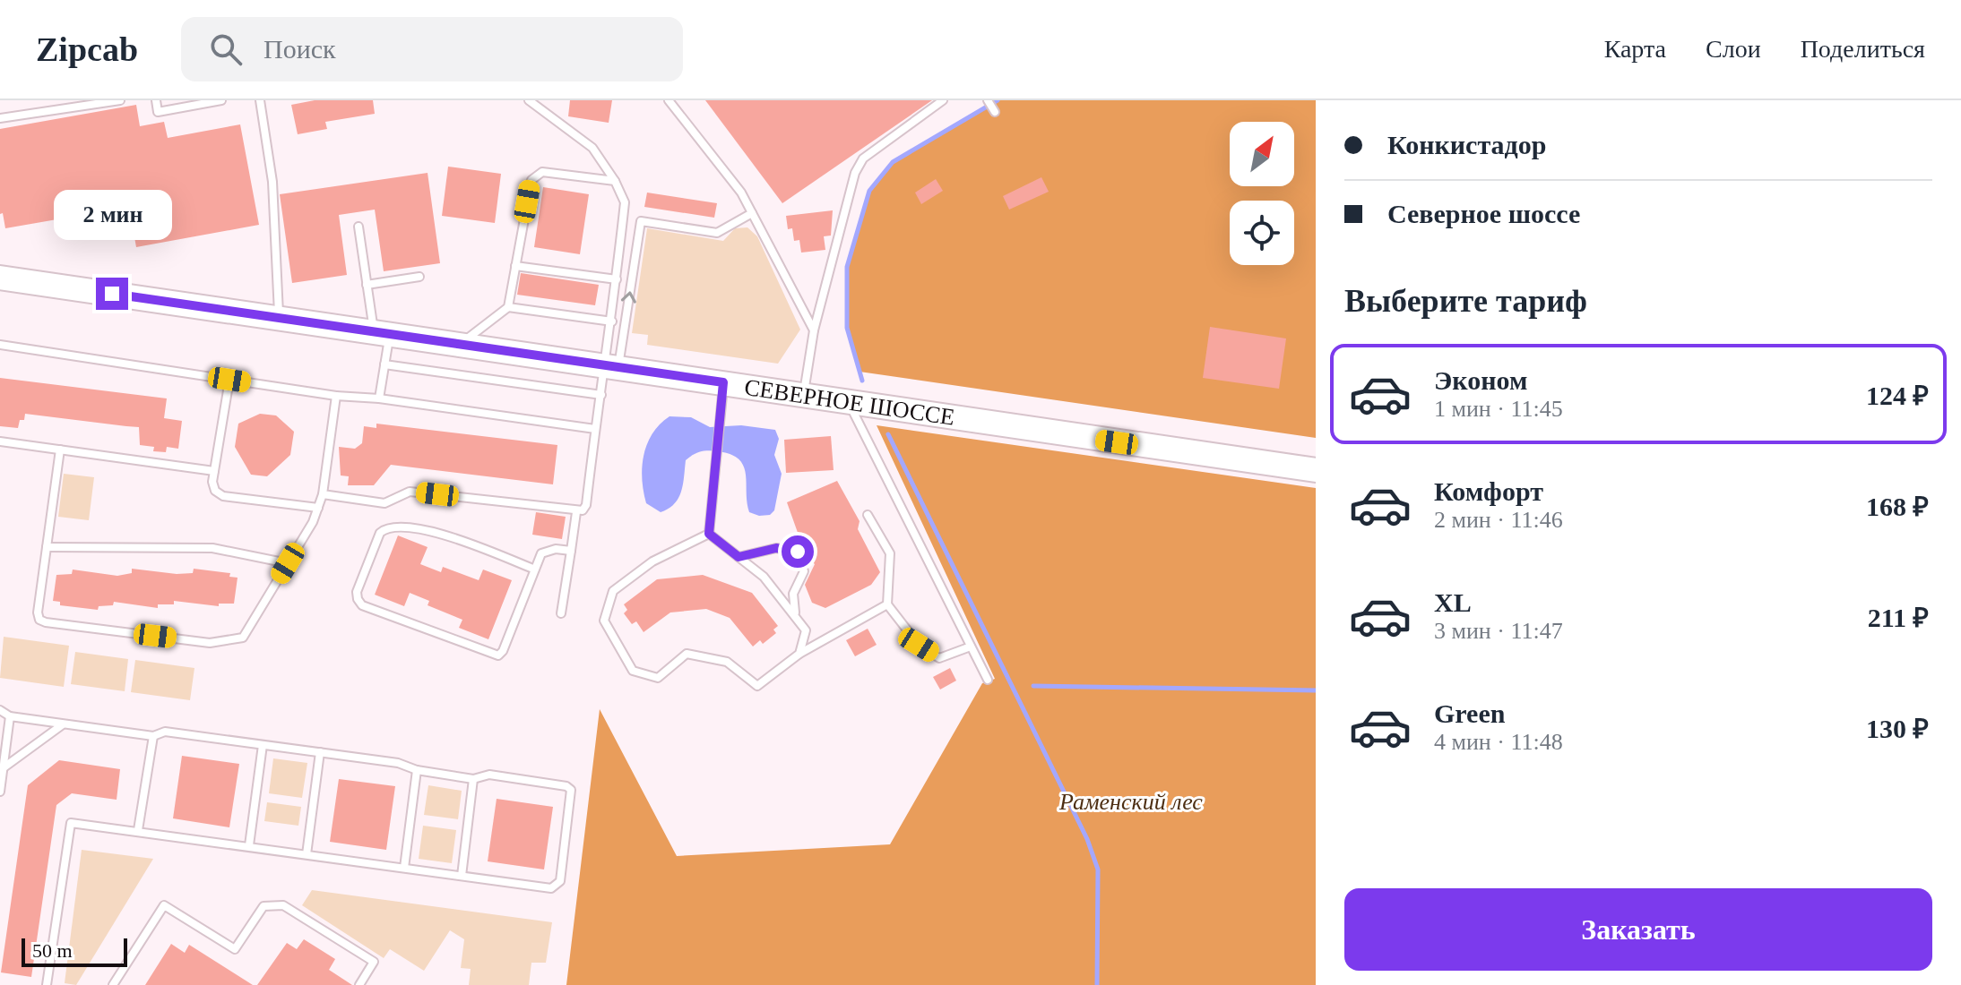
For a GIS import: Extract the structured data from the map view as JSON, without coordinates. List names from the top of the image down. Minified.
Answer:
{"streets":{"main road":["СЕВЕРНОЕ ШОССЕ"]},"parks":["Раменский лес"],"scale_bar":"50 m","north":"top right","page":{"header":"Zipcab","search":"Поиск","nav":["Карта","Слои","Поделиться"],"banner":["Конкистадор","Северное шоссе"],"bubble":"2 мин","heading":"Выберите тариф","list":[{"name":"Эконом","note":"1 мин · 11:45","value":"124 ₽"},{"name":"Комфорт","note":"2 мин · 11:46","value":"168 ₽"},{"name":"XL","note":"3 мин · 11:47","value":"211 ₽"},{"name":"Green","note":"4 мин · 11:48","value":"130 ₽"}],"buttons":"Заказать","scale":"50 m"}}
